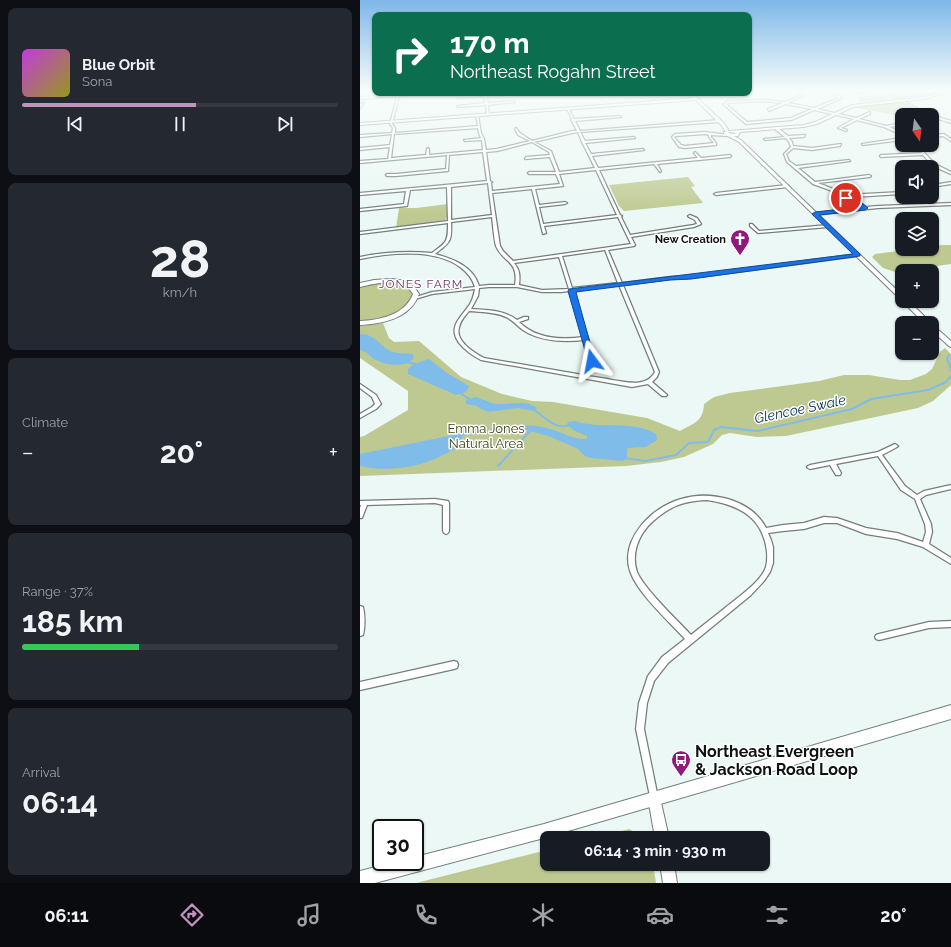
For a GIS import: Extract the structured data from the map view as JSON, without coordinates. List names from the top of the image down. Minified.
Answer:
{"districts":["JONES FARM"],"water":["Glencoe Swale"],"parks":["Emma Jones Natural Area"],"places":{"church":["New Creation"],"bus stop":["Northeast Evergreen & Jackson Road Loop"]},"north":"bottom","page":{"turn":["170 m","Northeast Rogahn Street"],"song":["Blue Orbit","Sona"],"map_buttons":["+","−"],"tile":[["28","km/h"],"Climate",["Range · 37%","185 km"],["Arrival","06:14"]],"heat":["−","20°","+"],"limit":"30","trip":"06:14 · 3 min · 930 m","tabs":["06:11","20°"]}}
